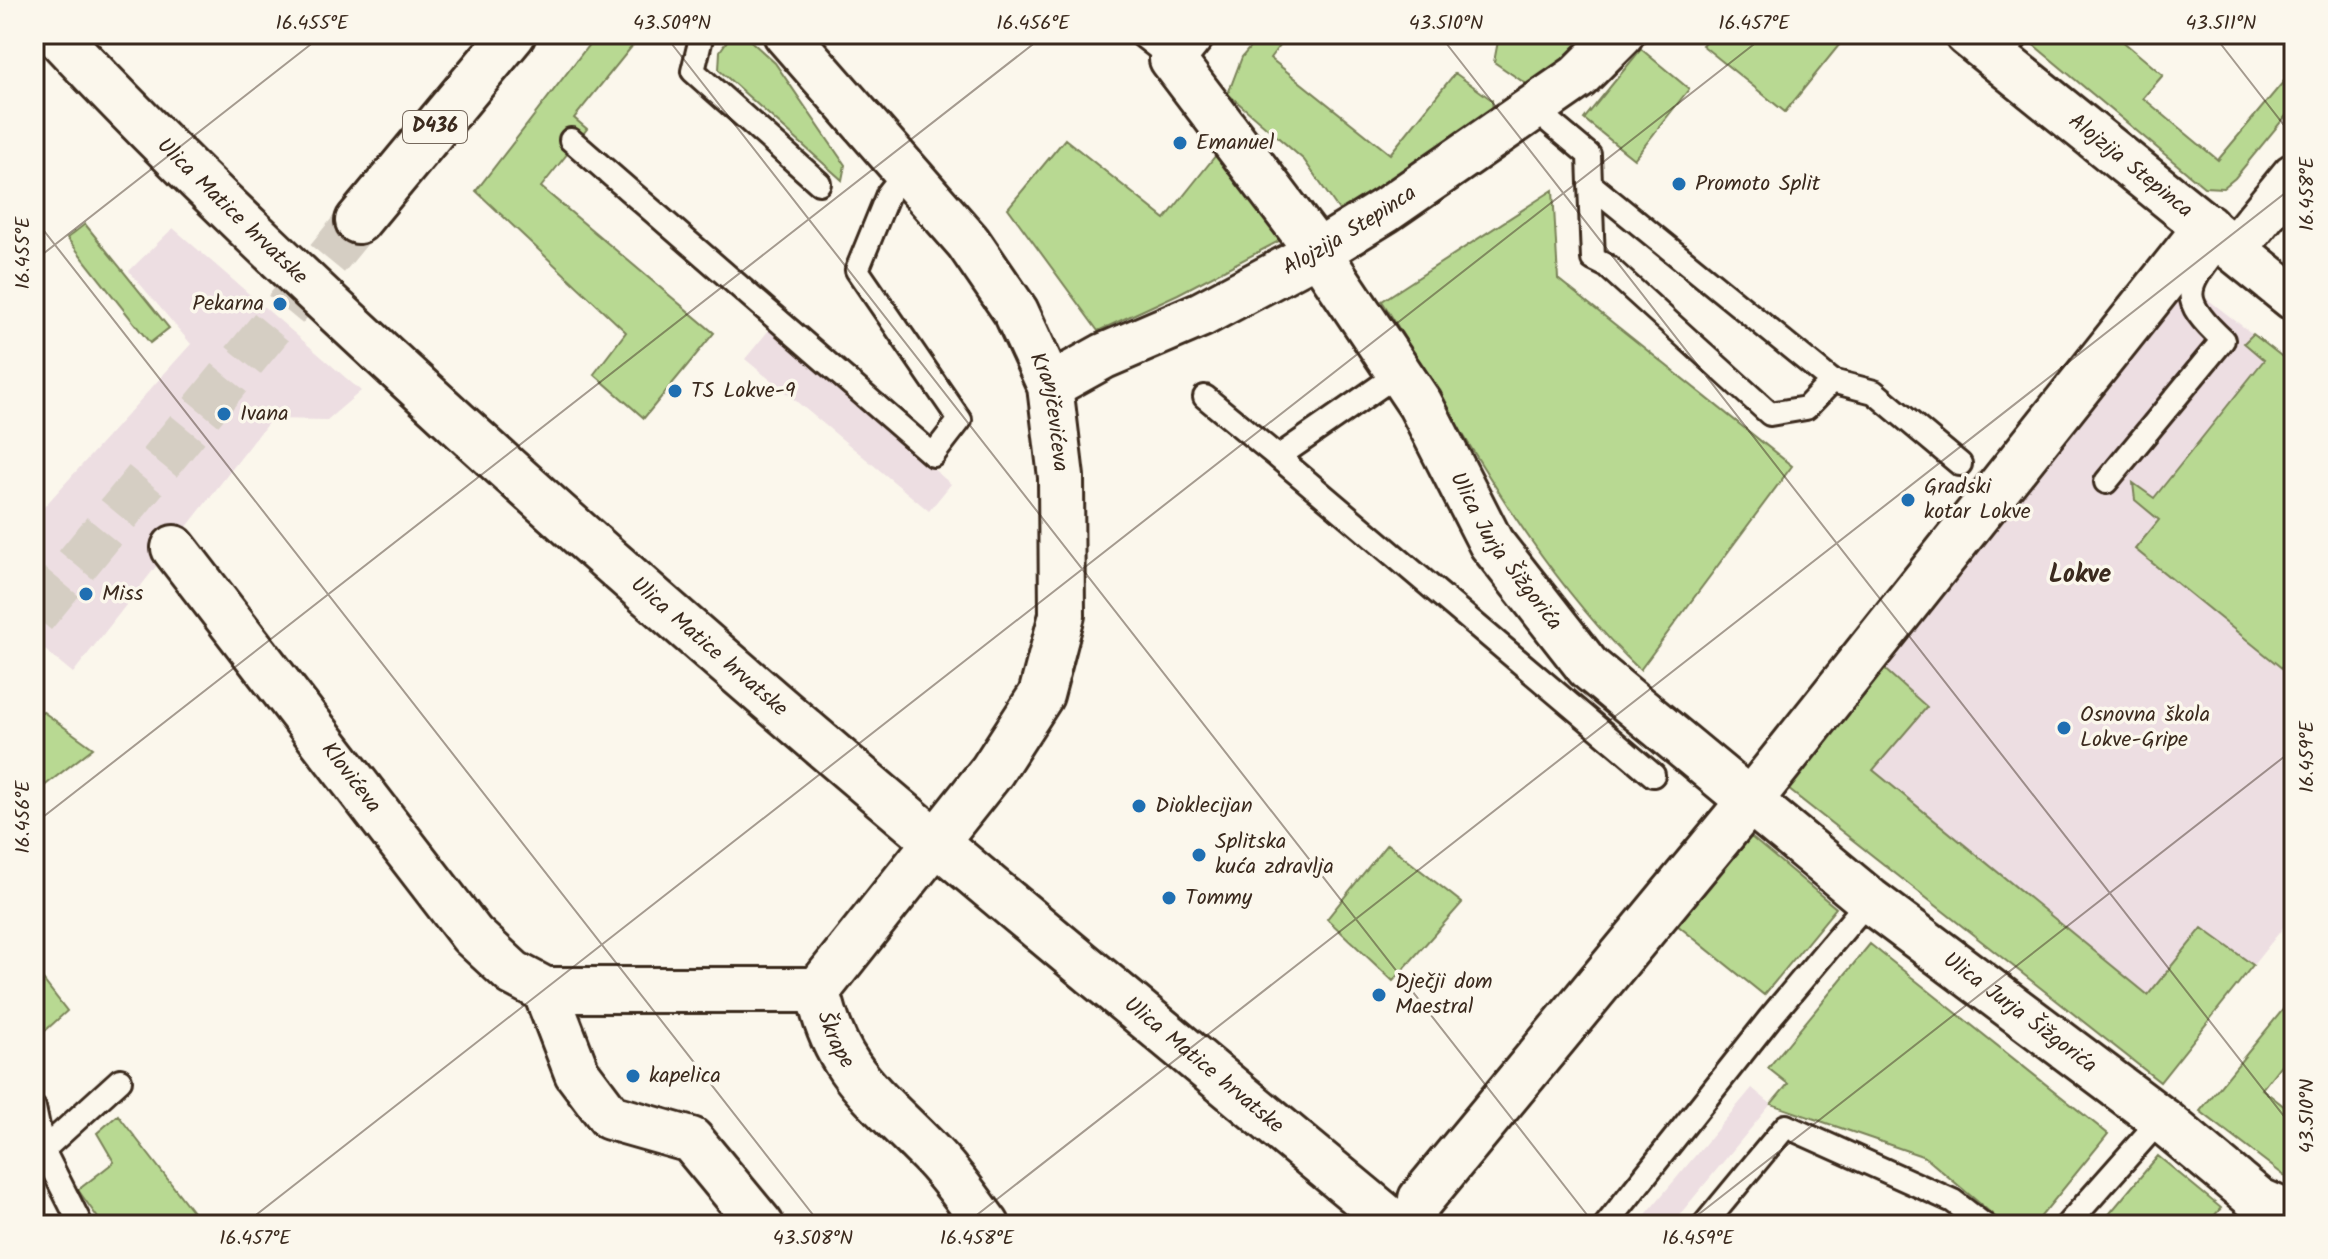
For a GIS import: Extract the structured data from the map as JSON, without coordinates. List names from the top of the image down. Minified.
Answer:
{"streets":{"street":["D436","Alojzija Stepinca","Ulica Matice hrvatske","Kranjčevićeva","Ulica Jurja Šižgorića","Klovićeva","Škrape"]},"crossings":[["Alojzija Stepinca","Kranjčevićeva"],["Alojzija Stepinca","Ulica Jurja Šižgorića"],["Ulica Matice hrvatske","Kranjčevićeva"],["Ulica Matice hrvatske","Škrape"],["Kranjčevićeva","Škrape"],["Klovićeva","Škrape"]],"districts":["Lokve"],"places":["Emanuel","Promoto Split","Pekarna","TS Lokve-9","Ivana","Gradski kotar Lokve","Miss","Osnovna škola Lokve-Gripe","Dioklecijan","Splitska kuća zdravlja","Tommy","Dječji dom Maestral","kapelica"],"coordinates":["16.455°E","43.509°N","16.456°E","43.510°N","16.457°E","43.511°N","16.458°E","16.459°E","43.508°N"]}
